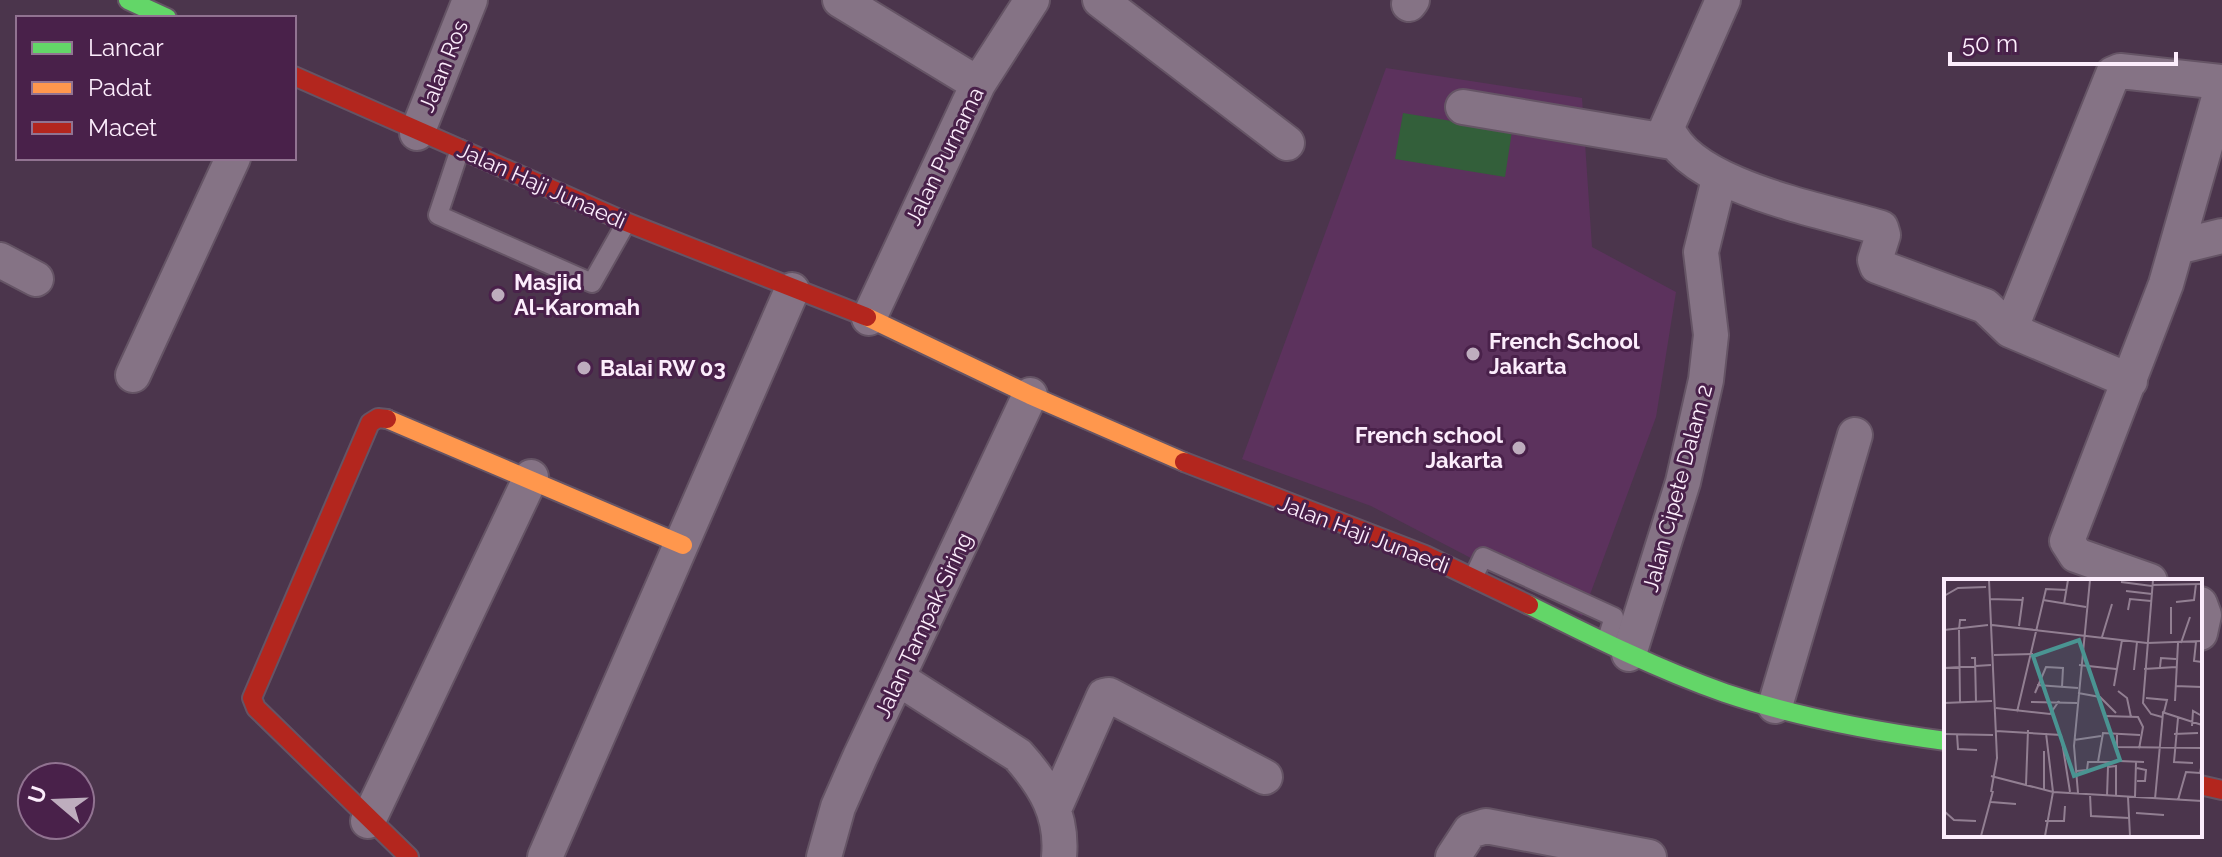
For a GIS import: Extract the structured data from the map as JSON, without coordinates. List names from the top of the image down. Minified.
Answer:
{"streets":{"street":["Jalan Ros","Jalan Purnama","Jalan Haji Junaedi","Jalan Cipete Dalam 2","Jalan Tampak Siring"]},"crossings":[["Jalan Ros","Jalan Haji Junaedi"],["Jalan Purnama","Jalan Haji Junaedi"],["Jalan Haji Junaedi","Jalan Cipete Dalam 2"],["Jalan Haji Junaedi","Jalan Tampak Siring"]],"places":["Masjid Al-Karomah","French School Jakarta","Balai RW 03","French school Jakarta"],"legend":["Lancar","Padat","Macet"],"scale_bar":"50 m","north":"left"}
